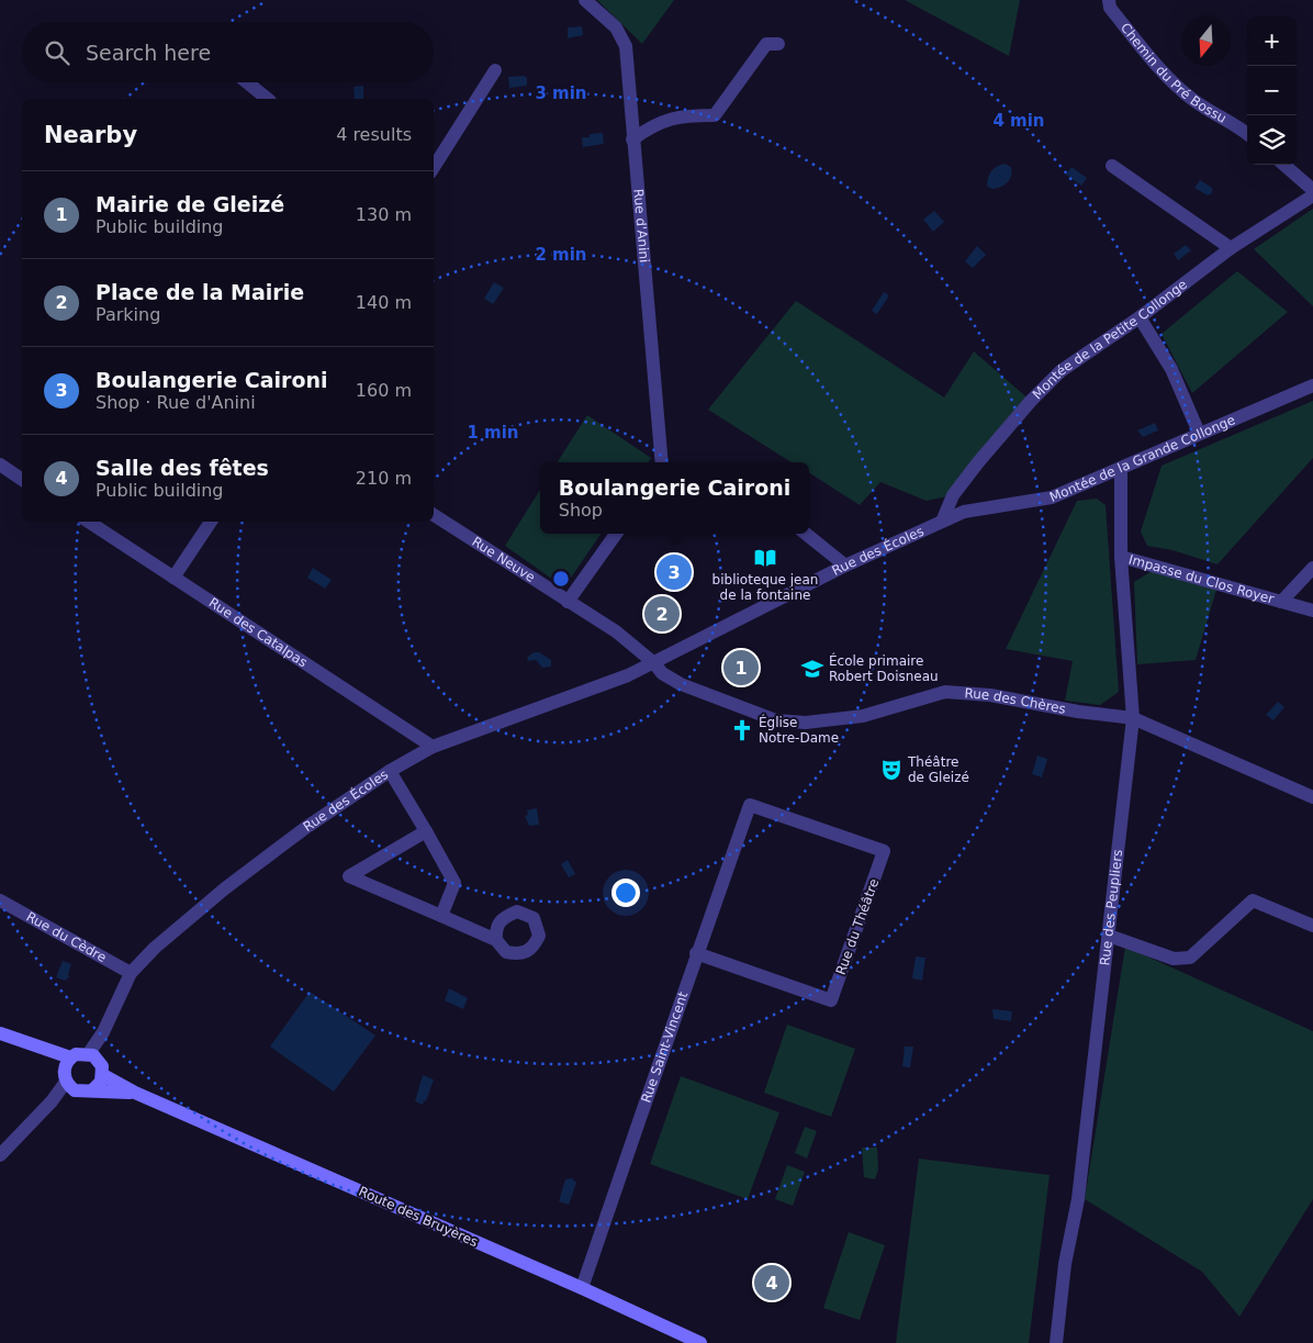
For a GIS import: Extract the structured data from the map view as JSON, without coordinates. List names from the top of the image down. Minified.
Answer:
{"streets":{"main road":["Route des Bruyères"],"street":["Chemin du Pré Bossu","Rue d'Anini","Montée de la Petite Collonge","Montée de la Grande Collonge","Rue des Écoles","Rue Neuve","Impasse du Clos Royer","Rue des Catalpas","Rue des Chères","Rue des Peupliers","Rue du Théâtre","Rue du Cèdre","Rue Saint-Vincent"]},"crossings":[["Montée de la Petite Collonge","Rue des Écoles"],["Montée de la Grande Collonge","Rue des Écoles"],["Montée de la Grande Collonge","Rue des Peupliers"],["Rue des Écoles","Rue Neuve"],["Rue des Écoles","Rue des Catalpas"],["Rue des Écoles","Rue des Chères"],["Rue des Écoles","Rue du Cèdre"],["Rue Neuve","Rue des Chères"],["Impasse du Clos Royer","Rue des Peupliers"],["Rue des Chères","Rue des Peupliers"],["Rue du Théâtre","Rue Saint-Vincent"],["Rue Saint-Vincent","Route des Bruyères"]],"places":{"library":["biblioteque jean de la fontaine"],"school or university":["École primaire Robert Doisneau"],"church":["Église Notre-Dame"],"theatre":["Théâtre de Gleizé"]},"north":"bottom","page":{"map_buttons":["+","−"],"search":"Search here","heading":["Nearby","4 results"],"list":[{"mark":"1","name":"Mairie de Gleizé","note":"Public building","value":"130 m"},{"mark":"2","name":"Place de la Mairie","note":"Parking","value":"140 m"},{"mark":"3","name":"Boulangerie Caironi","note":"Shop · Rue d'Anini","value":"160 m"},{"mark":"4","name":"Salle des fêtes","note":"Public building","value":"210 m"}],"popup":["Boulangerie Caironi","Shop"],"pins":["3","2","1","4"]},"rings":["3 min","4 min","2 min","1 min"]}
